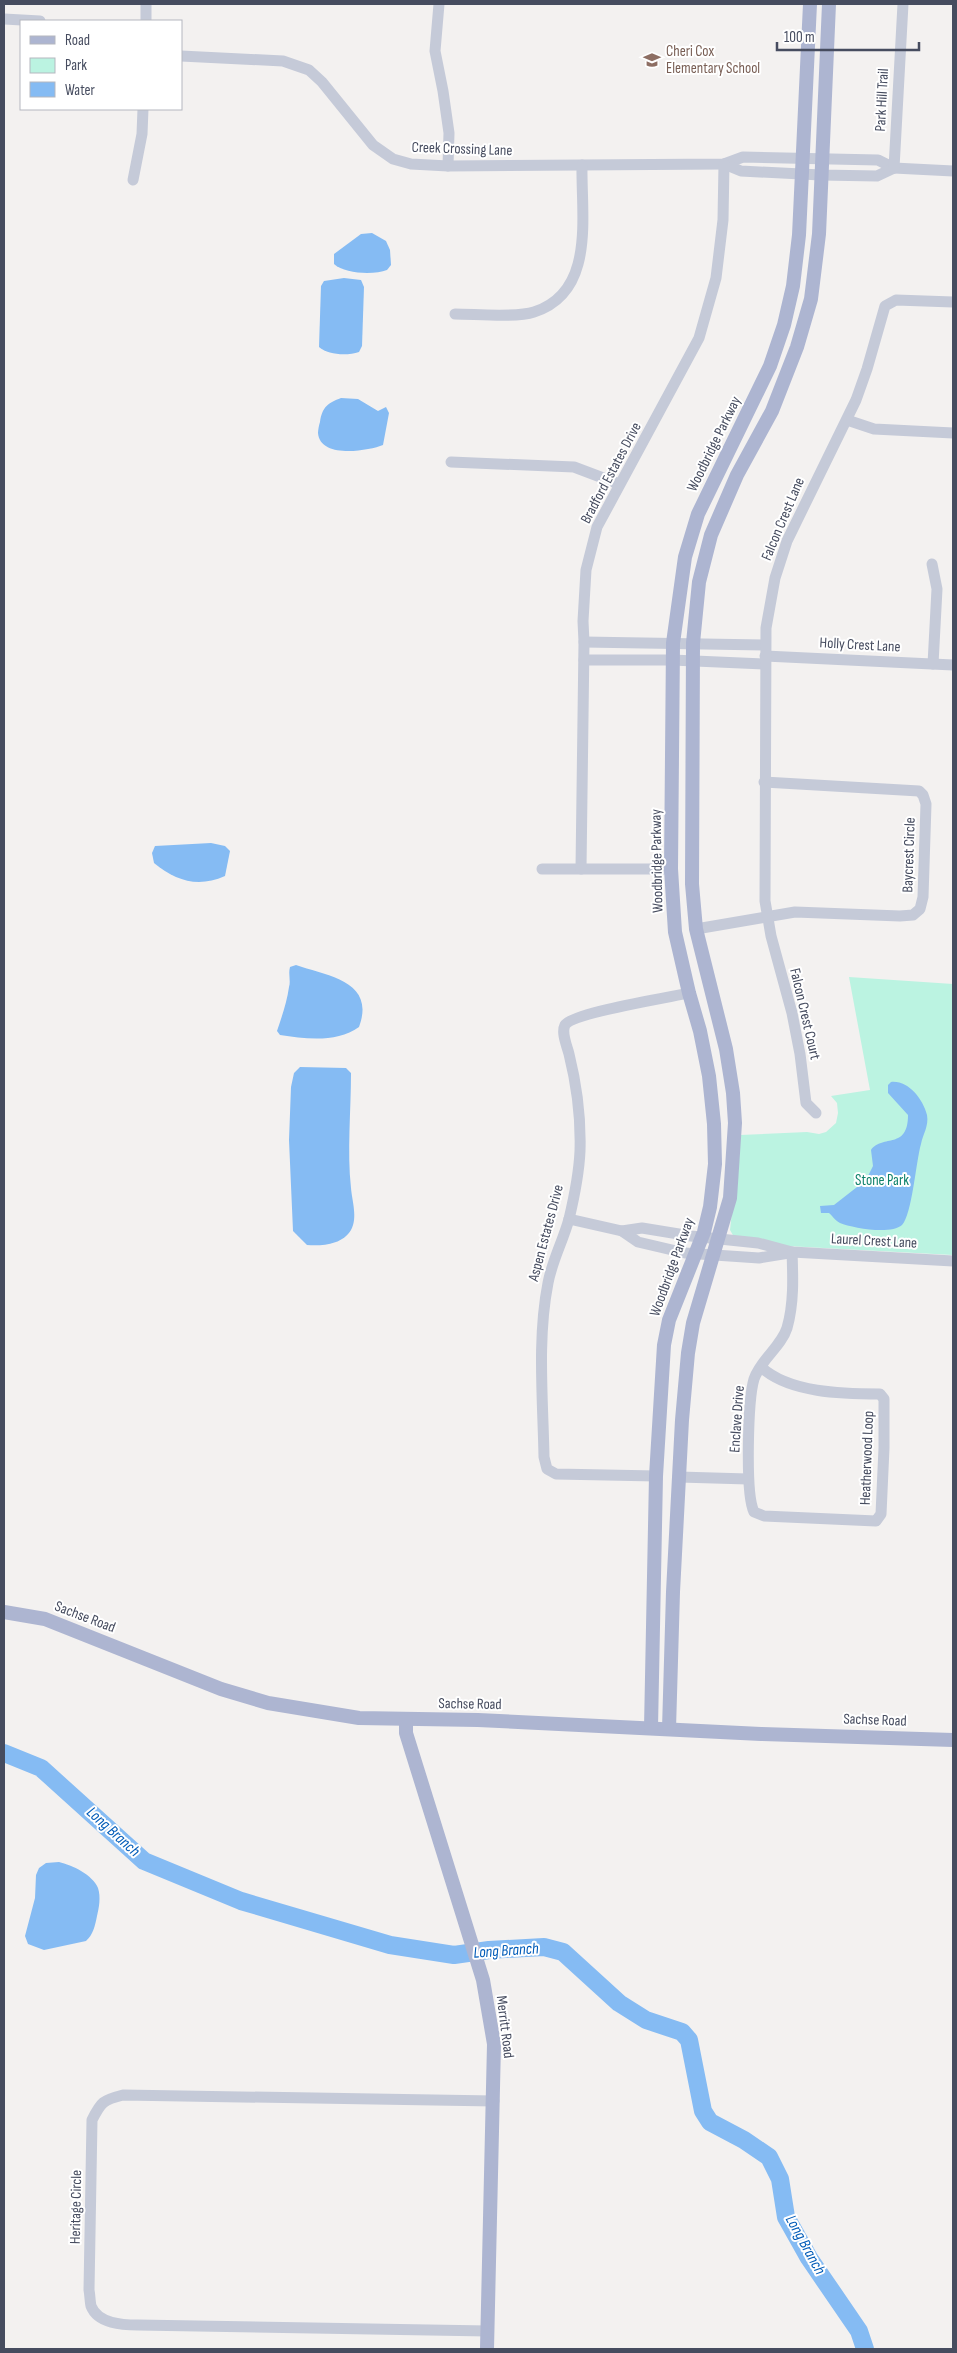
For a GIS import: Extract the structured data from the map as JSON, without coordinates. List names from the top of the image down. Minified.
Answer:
{"streets":{"main road":["Woodbridge Parkway","Sachse Road","Merritt Road"],"street":["Park Hill Trail","Creek Crossing Lane","Bradford Estates Drive","Falcon Crest Lane","Holly Crest Lane","Baycrest Circle","Falcon Crest Court","Aspen Estates Drive","Laurel Crest Lane","Enclave Drive","Heatherwood Loop","Heritage Circle"]},"crossings":[["Park Hill Trail","Creek Crossing Lane"],["Creek Crossing Lane","Woodbridge Parkway"],["Creek Crossing Lane","Bradford Estates Drive"],["Woodbridge Parkway","Holly Crest Lane"],["Woodbridge Parkway","Aspen Estates Drive"],["Woodbridge Parkway","Laurel Crest Lane"],["Woodbridge Parkway","Sachse Road"],["Bradford Estates Drive","Holly Crest Lane"],["Falcon Crest Lane","Holly Crest Lane"],["Falcon Crest Lane","Baycrest Circle"],["Falcon Crest Lane","Falcon Crest Court"],["Baycrest Circle","Falcon Crest Court"],["Laurel Crest Lane","Enclave Drive"],["Enclave Drive","Heatherwood Loop"],["Sachse Road","Merritt Road"],["Merritt Road","Heritage Circle"]],"water":["Long Branch"],"parks":["Stone Park"],"places":{"school or university":["Cheri Cox Elementary School"]},"legend":["Road","Park","Water"],"scale_bar":"100 m"}
